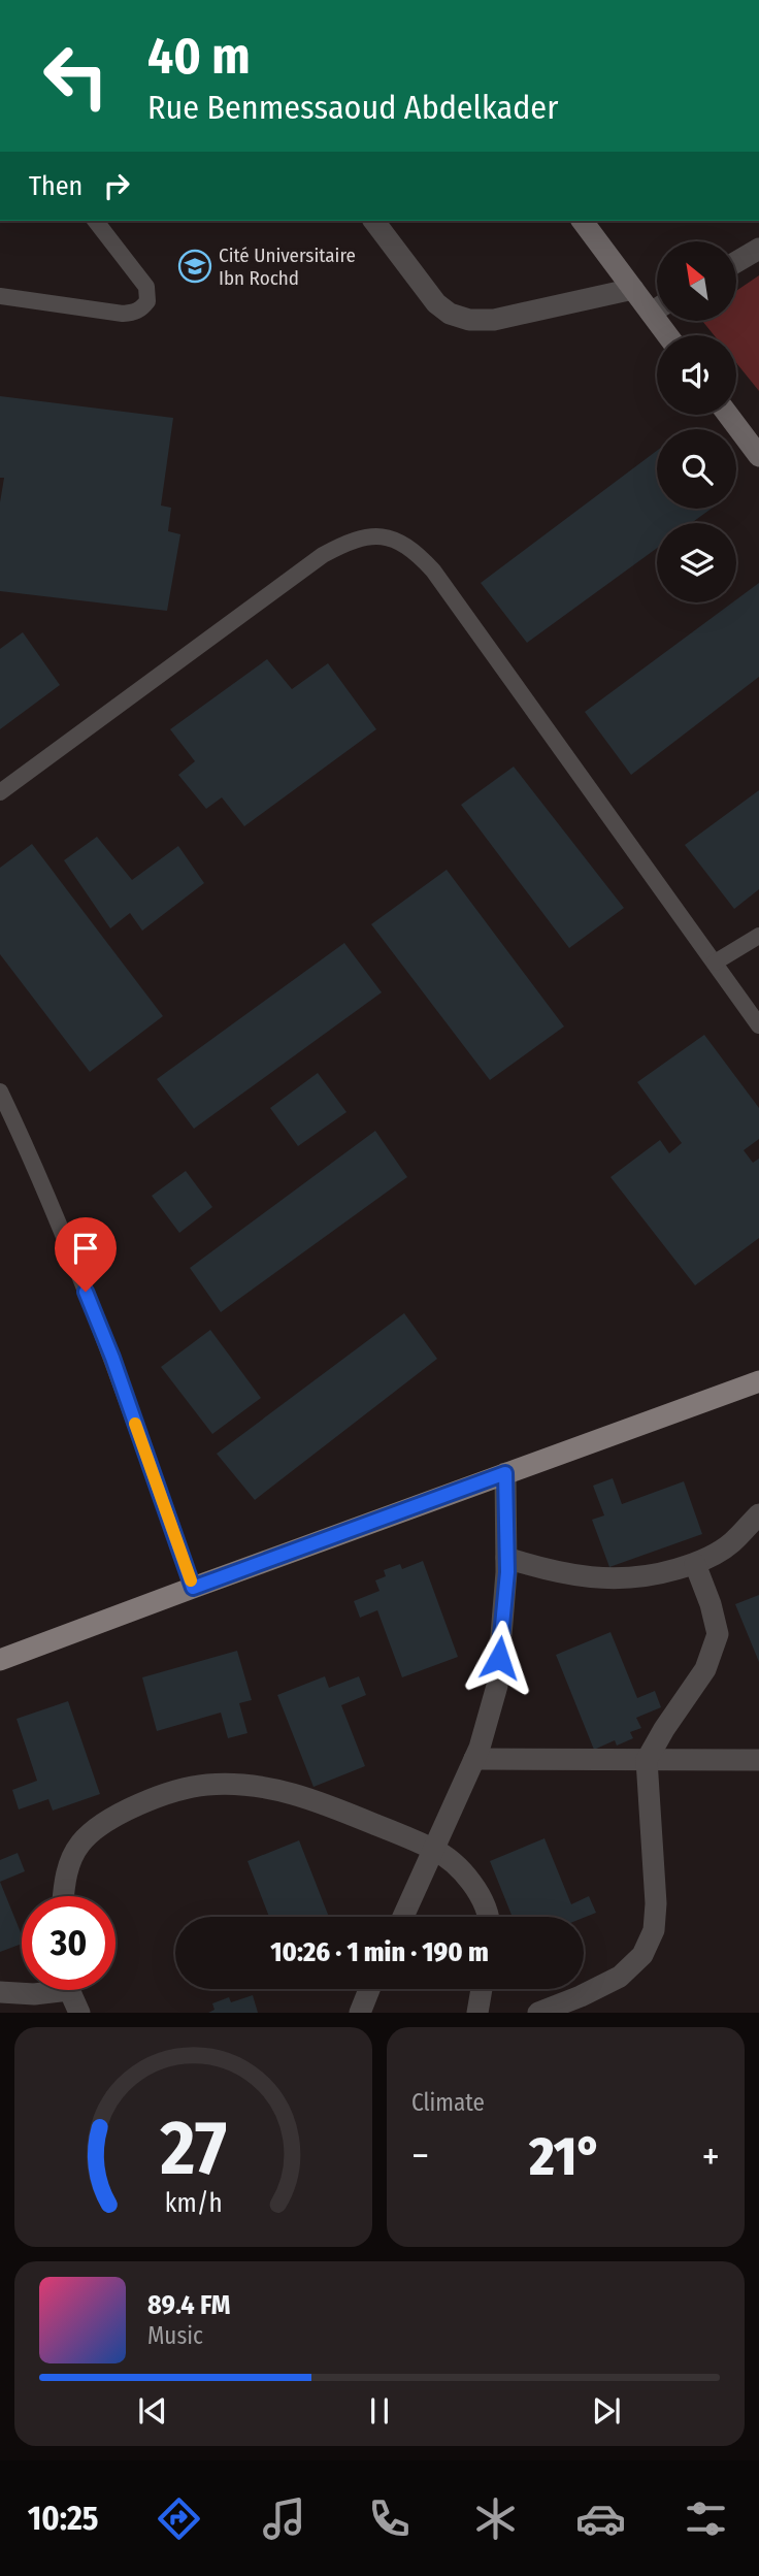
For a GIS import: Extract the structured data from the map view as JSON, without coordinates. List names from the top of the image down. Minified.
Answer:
{"places":{"school or university":["Cité Universitaire Ibn Rochd"]},"north":"top left","page":{"turn":["40 m","Rue Benmessaoud Abdelkader"],"then":"Then","limit":"30","trip":"10:26 · 1 min · 190 m","tile":"Climate","heat":["−","21°","+"],"song":["89.4 FM","Music"],"tabs":"10:25","gauge":["27","km/h"]}}
